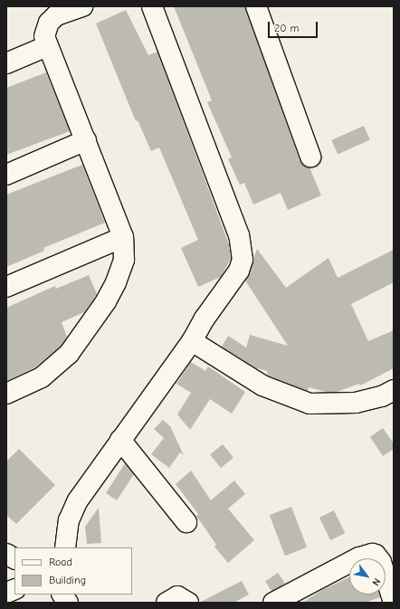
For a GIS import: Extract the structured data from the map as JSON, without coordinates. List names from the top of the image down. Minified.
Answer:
{"legend":["Road","Building"],"scale_bar":"20 m","north":"bottom right"}
